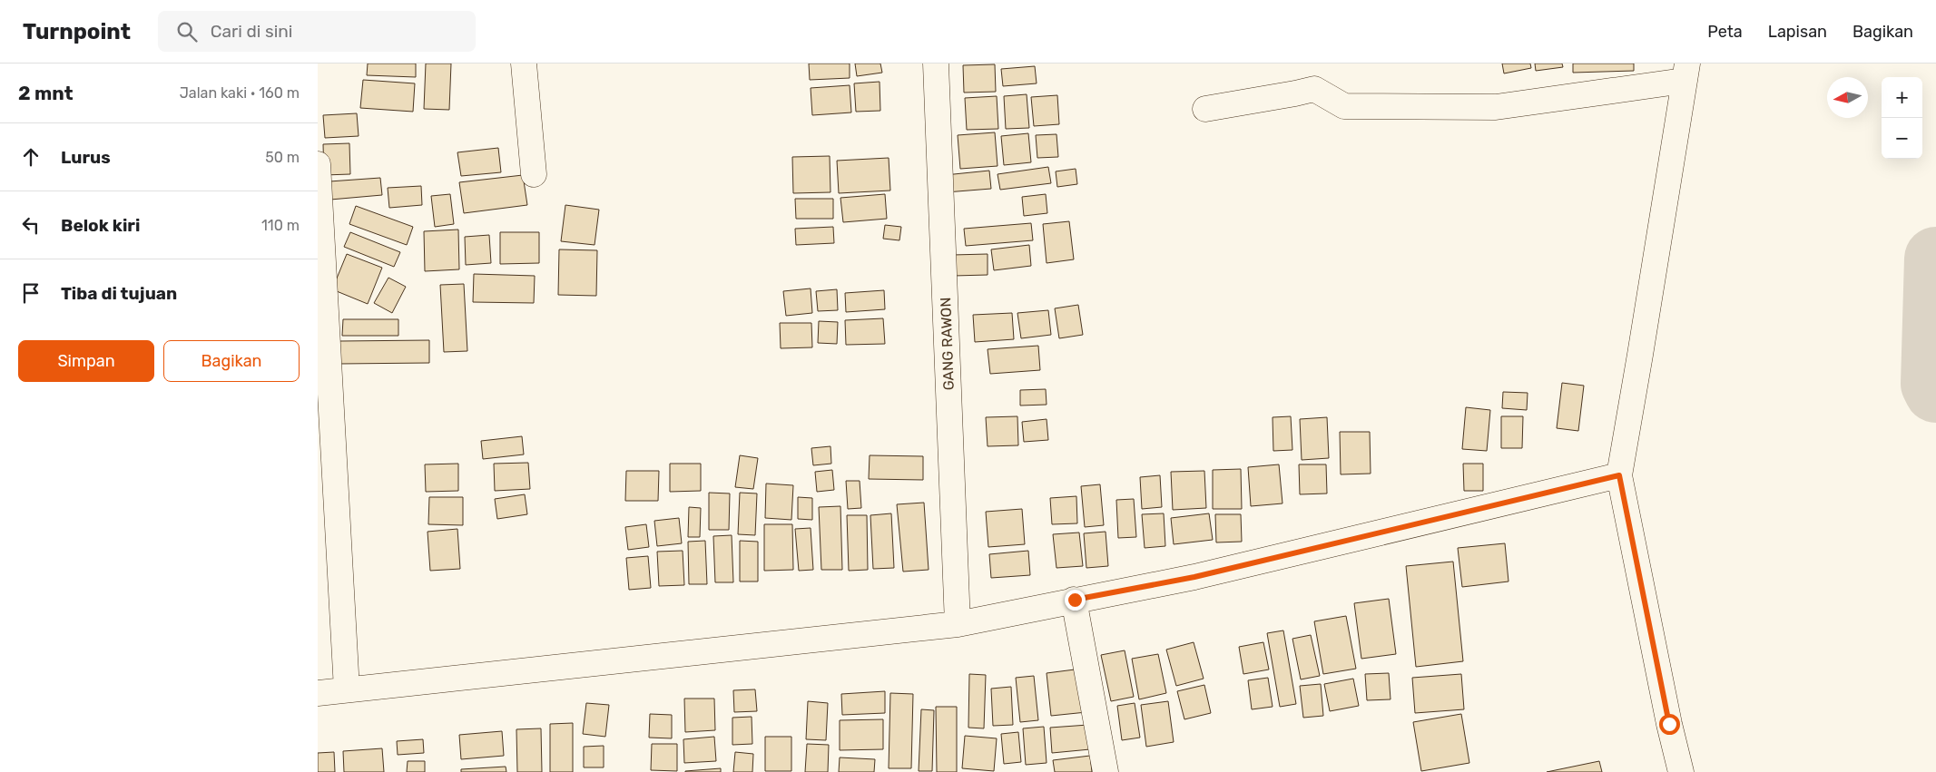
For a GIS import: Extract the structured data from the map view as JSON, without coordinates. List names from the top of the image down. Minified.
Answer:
{"streets":{"street":["GANG RAWON"]},"north":"left","page":{"header":"Turnpoint","search":"Cari di sini","nav":["Peta","Lapisan","Bagikan"],"heading":["2 mnt","Jalan kaki · 160 m"],"map_buttons":["+","−"],"list":[["Lurus","50 m"],["Belok kiri","110 m"],"Tiba di tujuan"],"buttons":["Simpan","Bagikan"]}}
